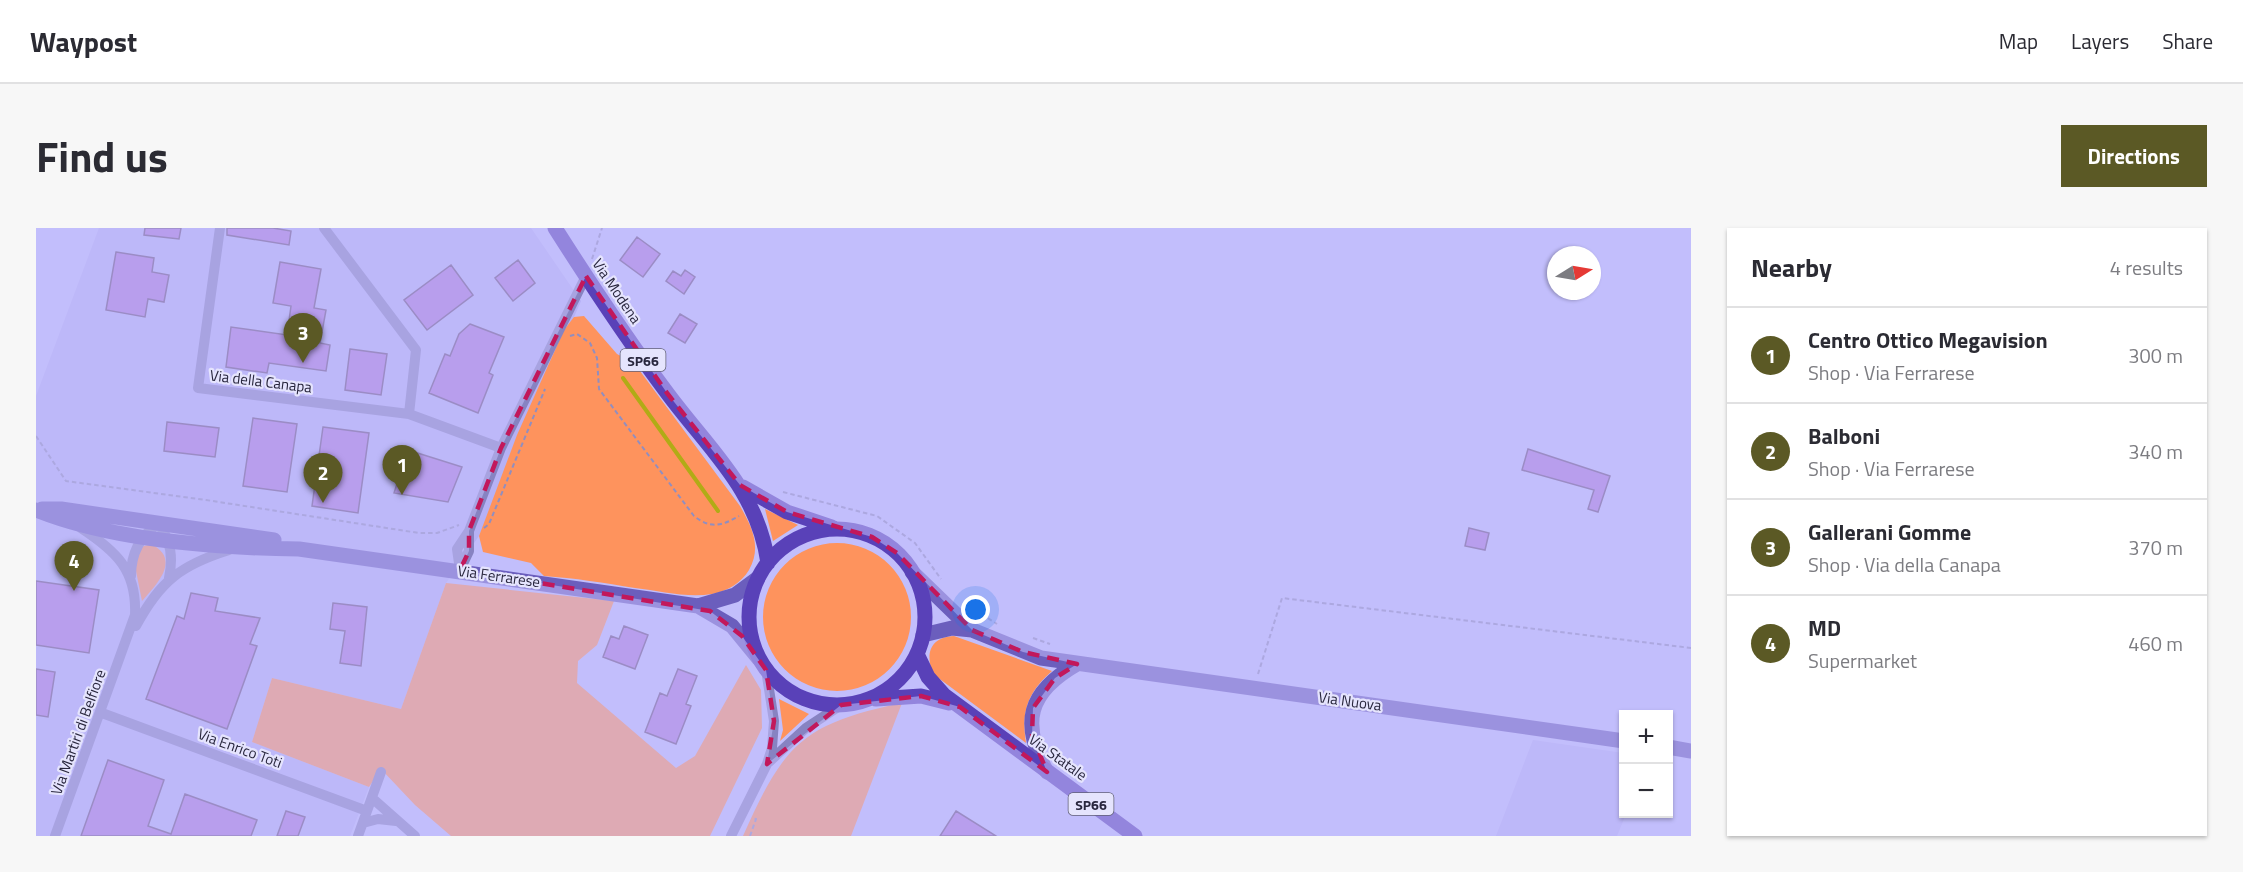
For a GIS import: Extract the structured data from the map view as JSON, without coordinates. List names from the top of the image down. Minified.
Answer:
{"streets":{"main road":["Via Modena","SP66","Via Ferrarese","Via Nuova","Via Statale"],"street":["Via della Canapa","Via Martiri di Belfiore","Via Enrico Toti"]},"crossings":[["Via Modena","Via Ferrarese"],["Via Modena","Via Nuova"],["Via Modena","Via Statale"],["Via Ferrarese","Via Nuova"],["Via Ferrarese","Via Martiri di Belfiore"],["Via Ferrarese","Via Statale"],["Via Nuova","Via Statale"],["Via Martiri di Belfiore","Via Enrico Toti"]],"north":"right","page":{"header":"Waypost","nav":["Map","Layers","Share"],"title":"Find us","buttons":"Directions","heading":["Nearby","4 results"],"list":[{"mark":"1","name":"Centro Ottico Megavision","note":"Shop · Via Ferrarese","value":"300 m"},{"mark":"2","name":"Balboni","note":"Shop · Via Ferrarese","value":"340 m"},{"mark":"3","name":"Gallerani Gomme","note":"Shop · Via della Canapa","value":"370 m"},{"mark":"4","name":"MD","note":"Supermarket","value":"460 m"}],"pins":["3","1","2","4"],"map_buttons":["+","−"]}}
